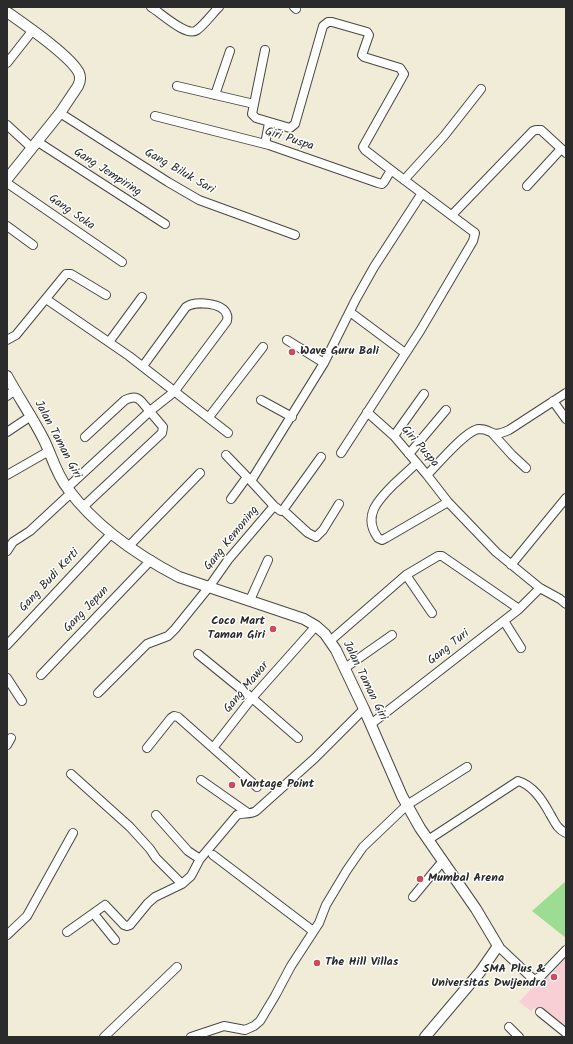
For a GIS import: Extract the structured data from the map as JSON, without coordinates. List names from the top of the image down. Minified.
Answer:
{"streets":{"street":["Giri Puspa","Gang Biluk Sari","Gang Jempiring","Gang Soka","Jalan Taman Giri","Gang Kemoning","Gang Budi Kerti","Gang Jepun","Gang Turi","Gang Mawar"]},"crossings":[["Giri Puspa","Gang Turi"],["Jalan Taman Giri","Gang Kemoning"],["Jalan Taman Giri","Gang Budi Kerti"],["Jalan Taman Giri","Gang Jepun"],["Jalan Taman Giri","Gang Turi"],["Jalan Taman Giri","Gang Mawar"]],"places":["Wave Guru Bali","Coco Mart Taman Giri","Vantage Point","Mumbal Arena","The Hill Villas","SMA Plus & Universitas Dwijendra"]}
